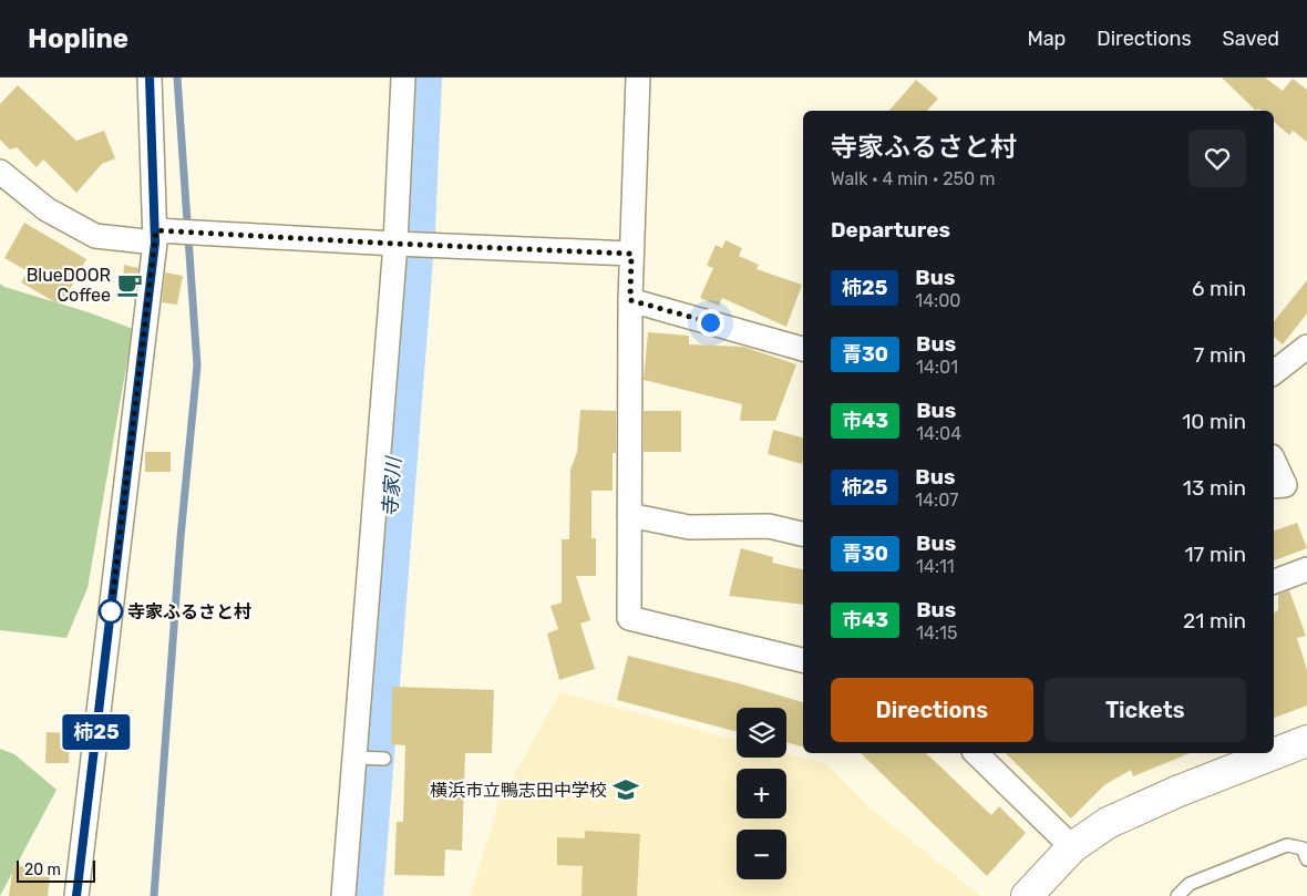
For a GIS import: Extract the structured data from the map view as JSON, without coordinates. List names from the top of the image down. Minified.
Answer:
{"water":["寺家川"],"places":{"cafe":["BlueDOOR Coffee"],"other":["寺家ふるさと村"],"school or university":["横浜市立鴨志田中学校"]},"lines":["bus line 柿25"],"scale_bar":"20 m","page":{"header":"Hopline","nav":["Map","Directions","Saved"],"on_map":"柿25","heading":[["寺家ふるさと村","Walk · 4 min · 250 m"],"Departures"],"list":[{"mark":"柿25","name":"Bus","note":"14:00","value":"6 min"},{"mark":"青30","name":"Bus","note":"14:01","value":"7 min"},{"mark":"市43","name":"Bus","note":"14:04","value":"10 min"},{"mark":"柿25","name":"Bus","note":"14:07","value":"13 min"},{"mark":"青30","name":"Bus","note":"14:11","value":"17 min"},{"mark":"市43","name":"Bus","note":"14:15","value":"21 min"}],"buttons":["Directions","Tickets"],"map_buttons":["+","−"],"scale":"20 m"}}
